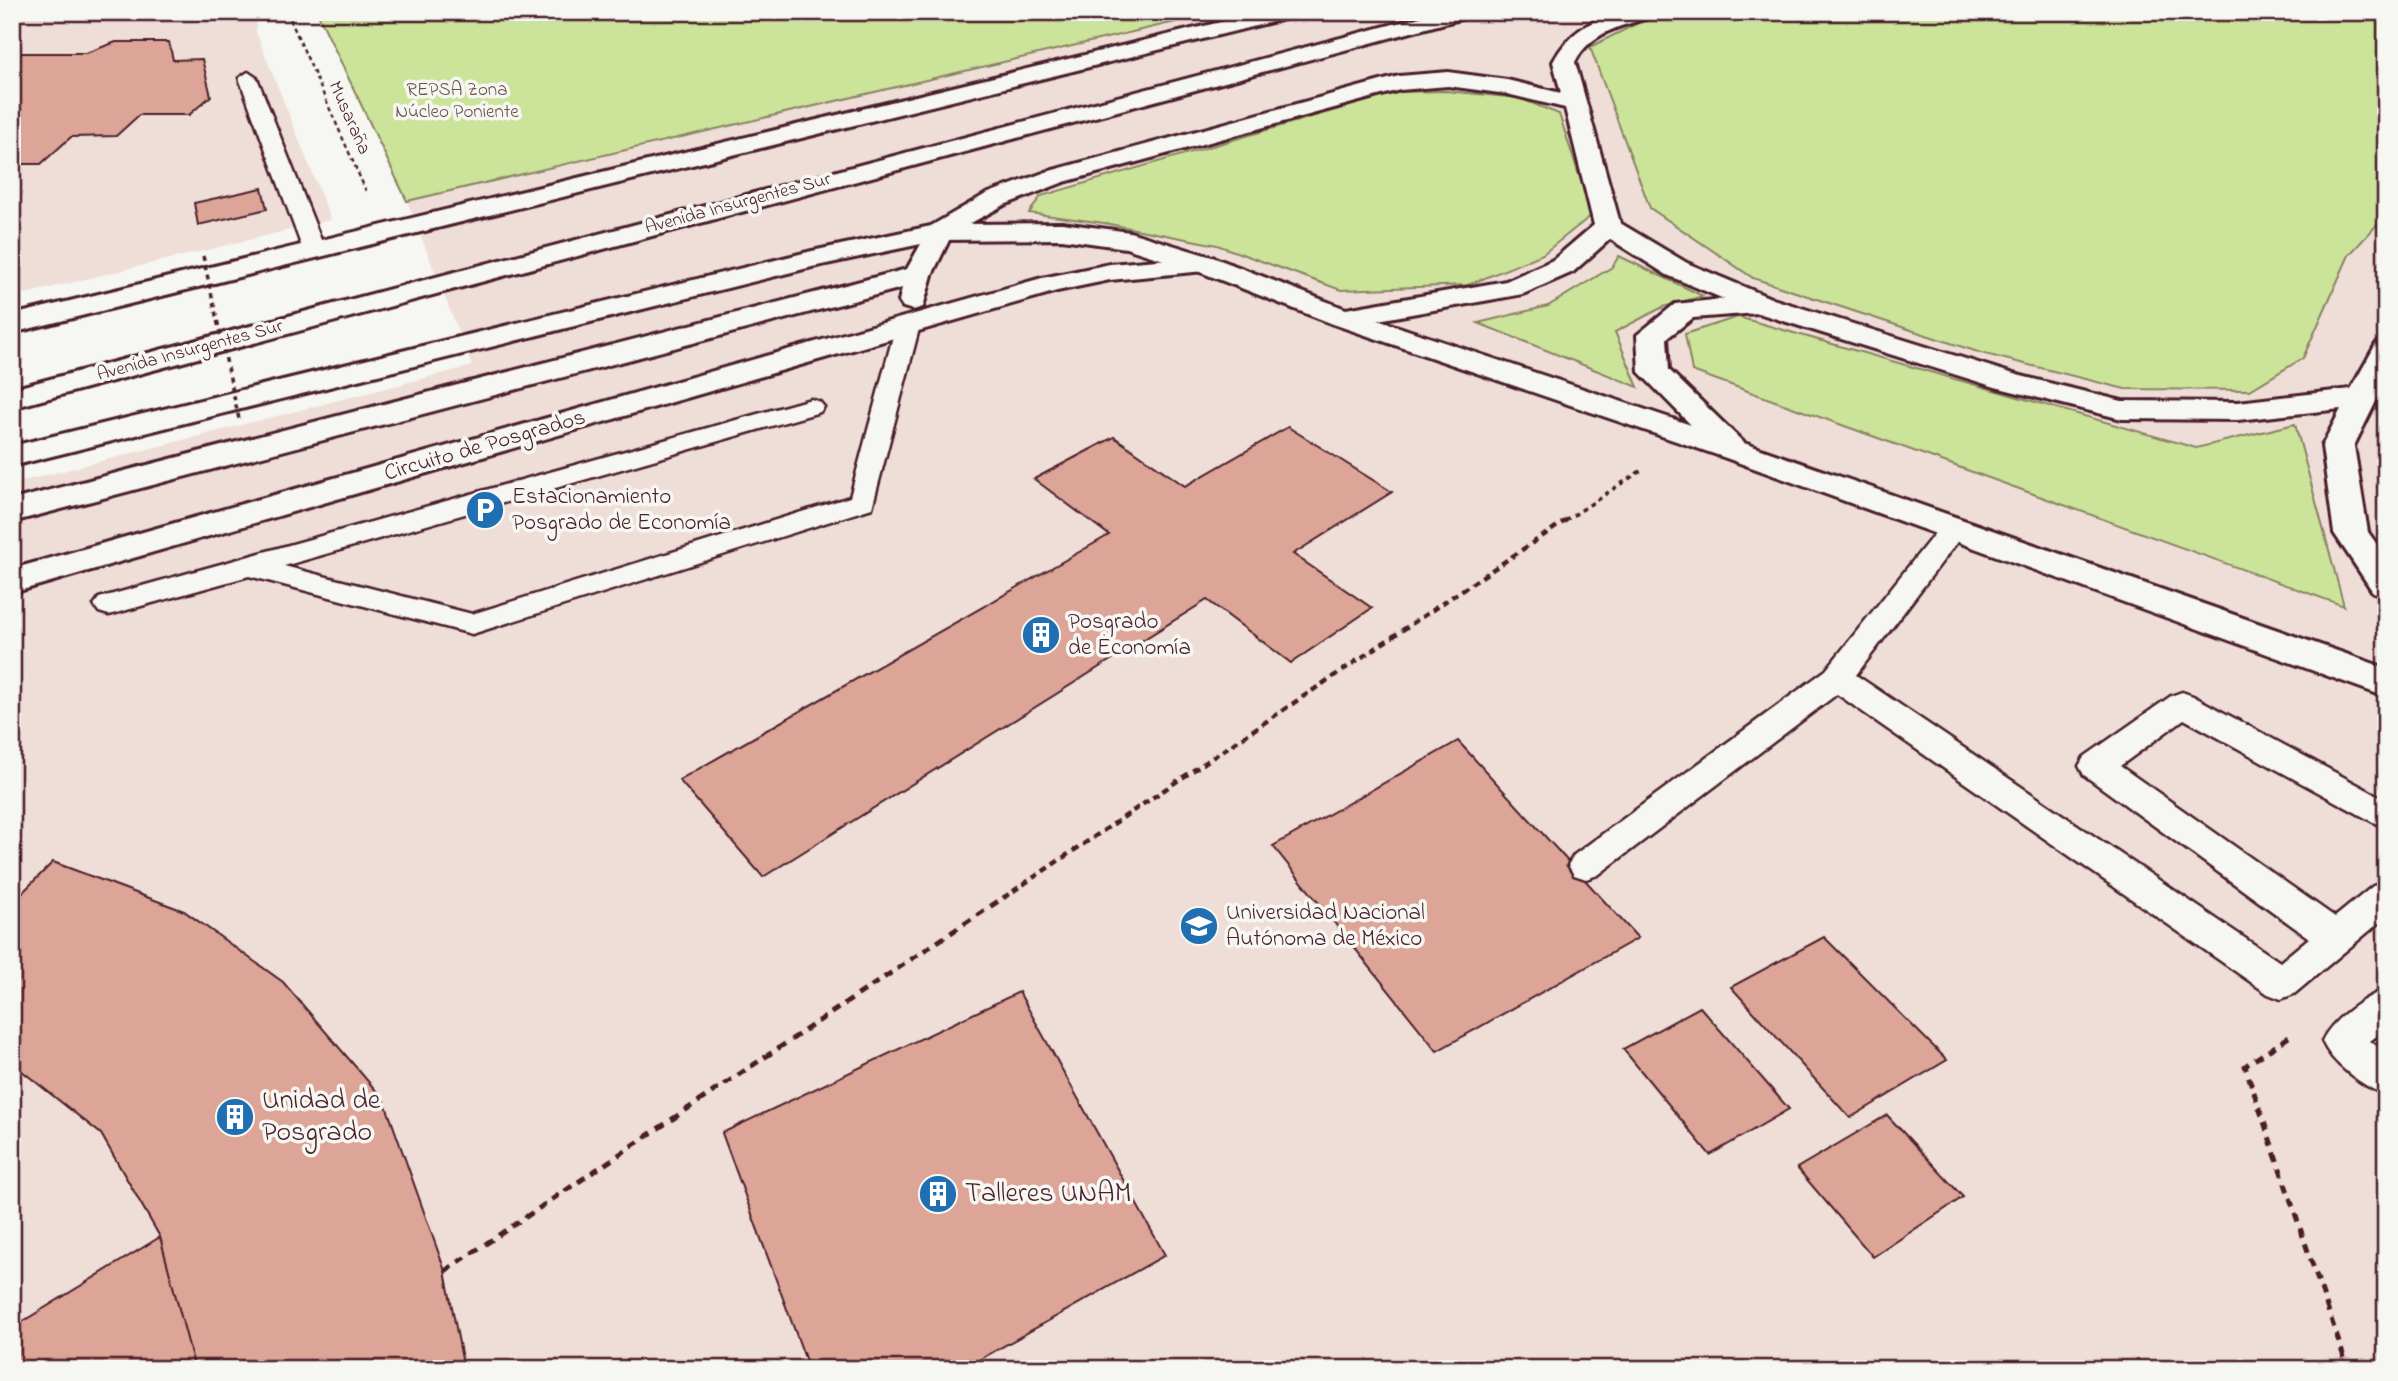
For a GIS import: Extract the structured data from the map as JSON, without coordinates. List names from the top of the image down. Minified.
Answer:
{"streets":{"street":["Avenida Insurgentes Sur","Circuito de Posgrados"],"path":["Musaraña"]},"parks":["REPSA Zona Núcleo Poniente"],"places":{"parking":["Estacionamiento Posgrado de Economía"],"building":["Posgrado de Economía","Unidad de Posgrado","Talleres UNAM"],"school or university":["Universidad Nacional Autónoma de México"]}}
